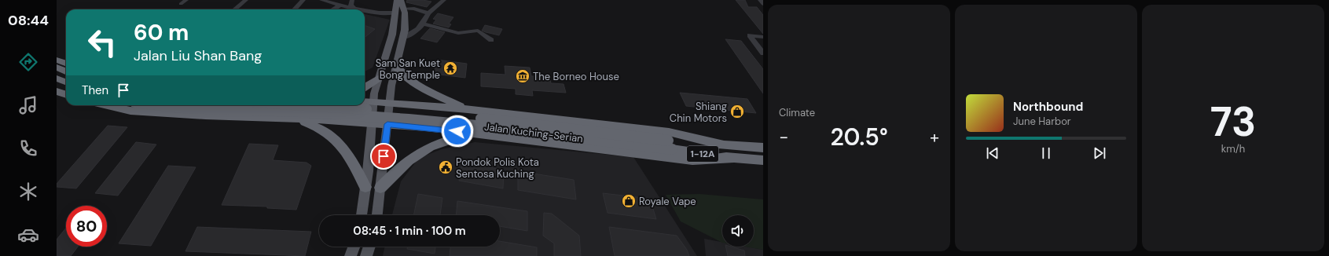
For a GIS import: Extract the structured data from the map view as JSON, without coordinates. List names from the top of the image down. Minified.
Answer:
{"streets":{"highway":["Jalan Kuching-Serian","1-12A"]},"places":{"temple":["Sam San Kuet Bong Temple"],"museum":["The Borneo House"],"shop":["Shiang Chin Motors","Royale Vape"],"public building":["Pondok Polis Kota Sentosa Kuching"]},"page":{"tabs":"08:44","tile":["Climate",["73","km/h"]],"turn":["60 m","Jalan Liu Shan Bang"],"then":"Then","song":["Northbound","June Harbor"],"heat":["−","20.5°","+"],"limit":"80","trip":"08:45 · 1 min · 100 m"}}
